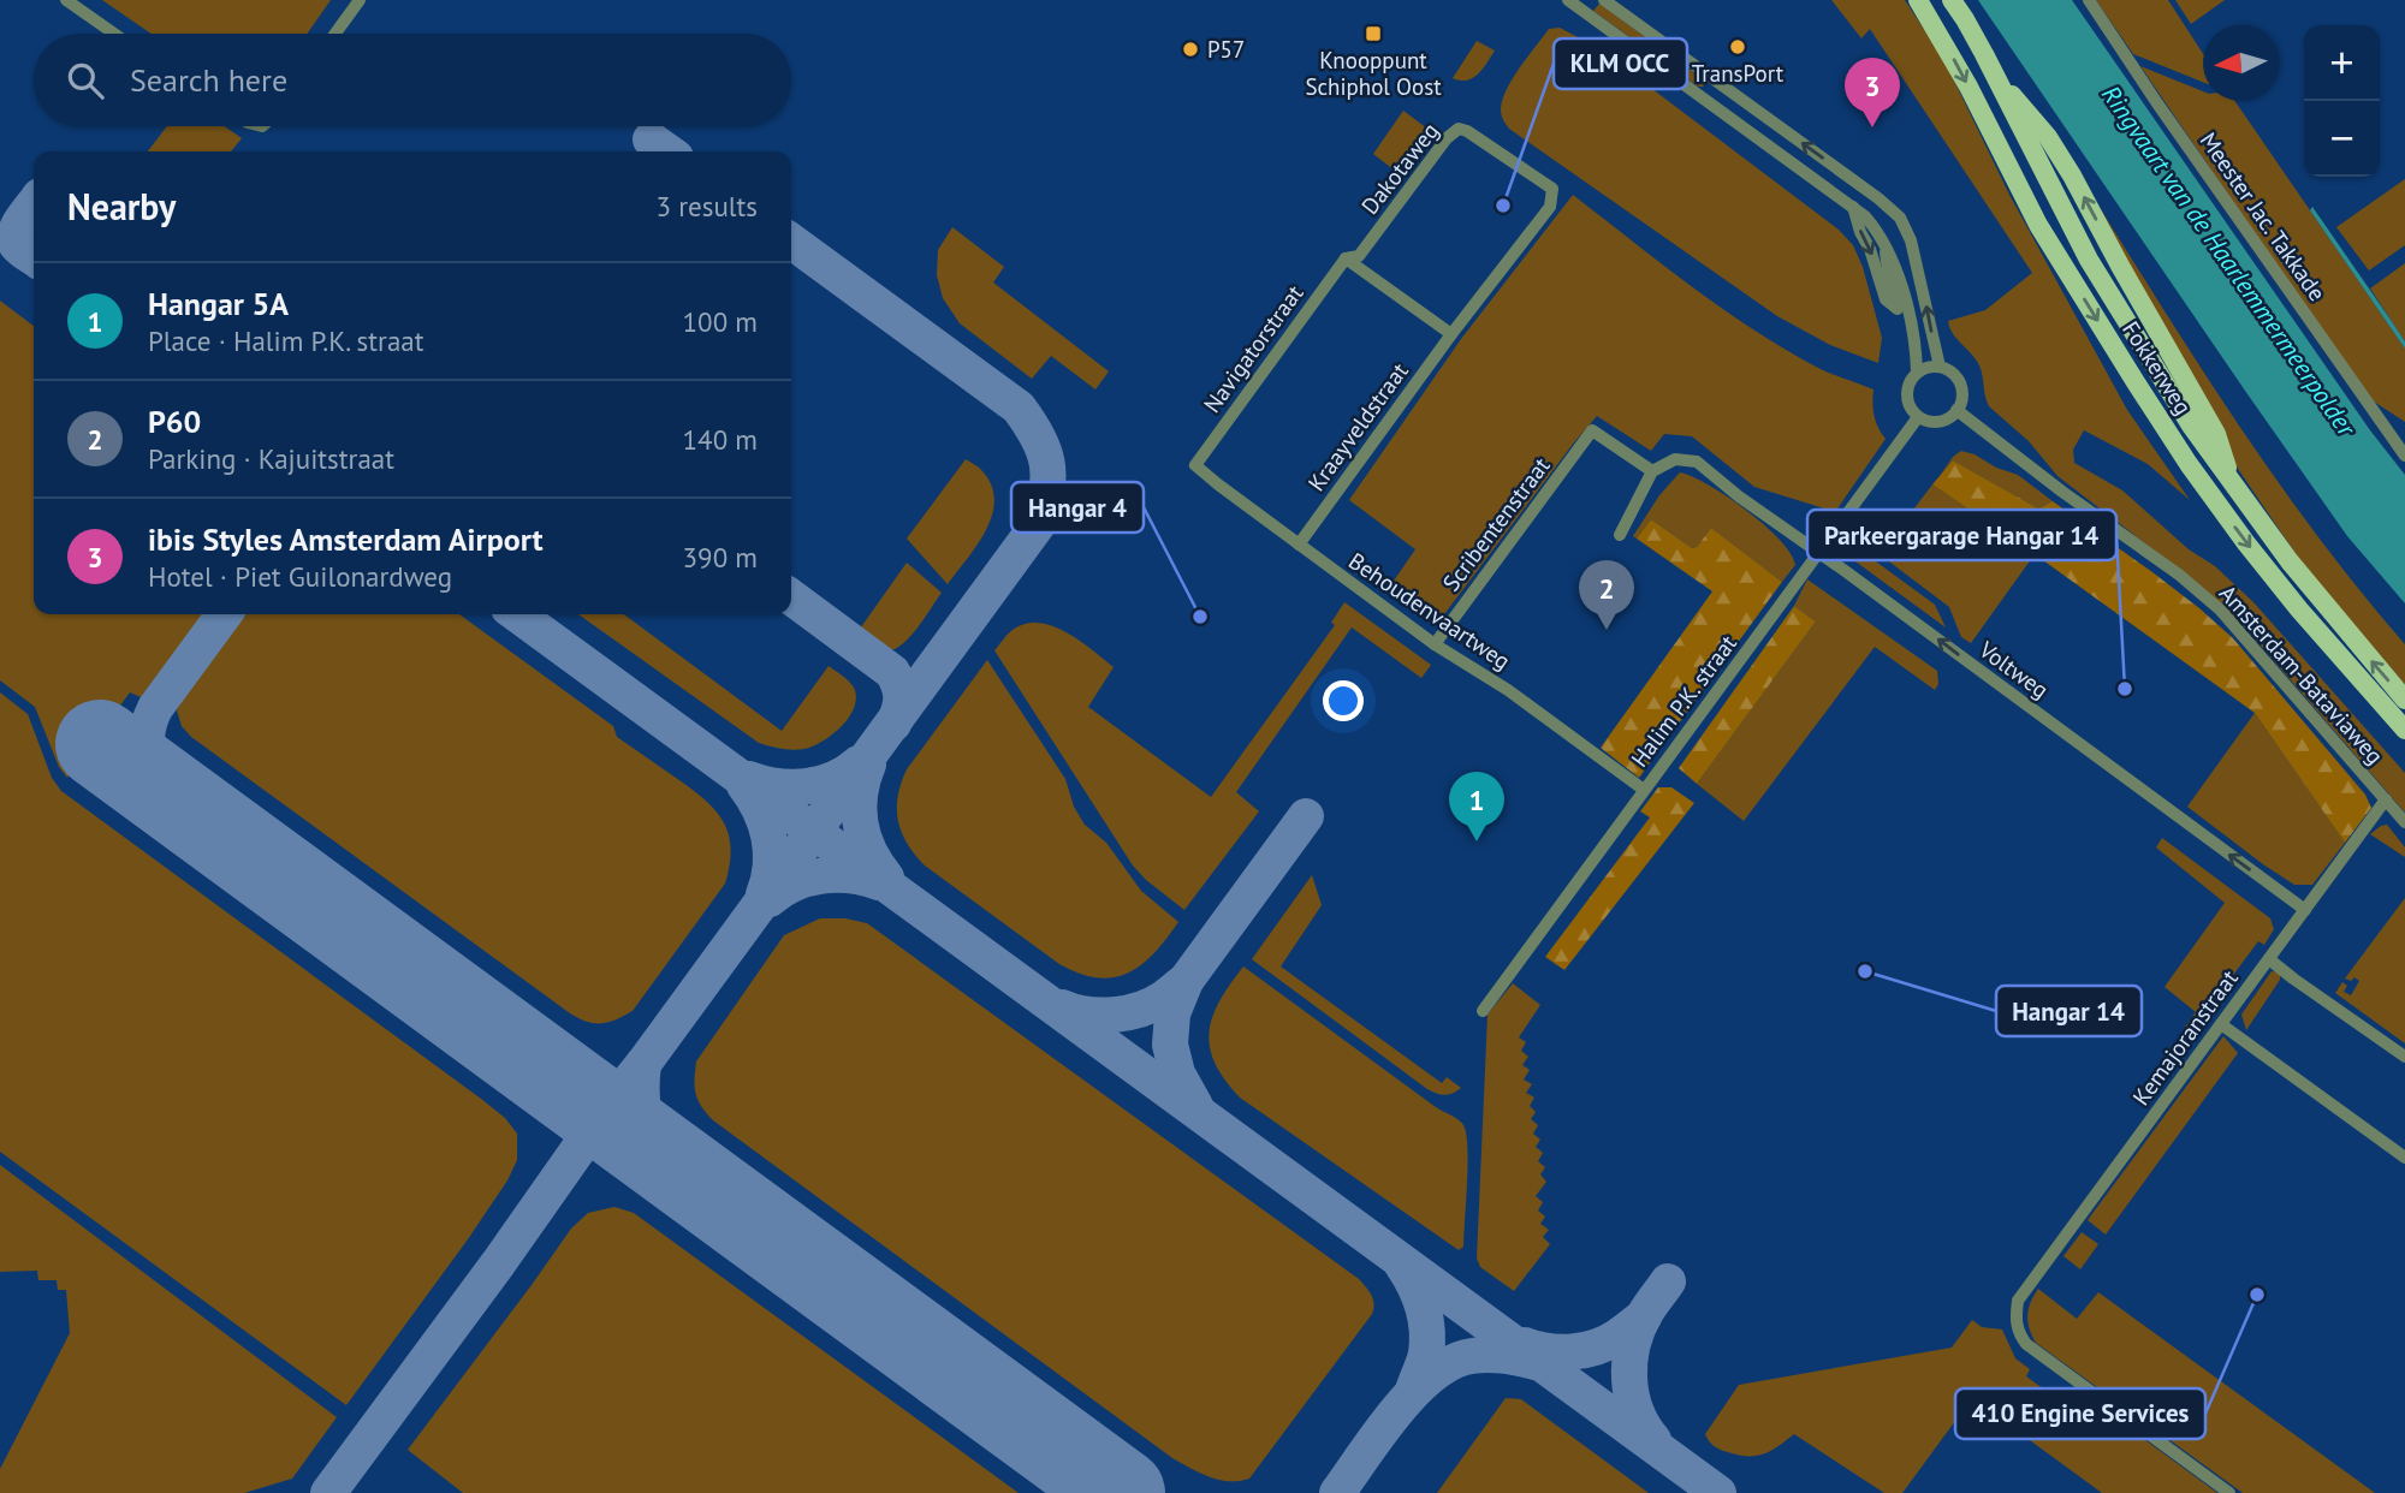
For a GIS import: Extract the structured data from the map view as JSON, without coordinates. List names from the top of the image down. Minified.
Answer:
{"streets":{"main road":["Fokkerweg"],"street":["Dakotaweg","Meester Jac. Takkade","Navigatorstraat","Kraayveldstraat","Scribentenstraat","Behoudenvaartweg","Voltweg","Amsterdam-Bataviaweg","Halim P.K. straat","Kemajoranstraat"]},"crossings":[["Dakotaweg","Navigatorstraat"],["Dakotaweg","Kraayveldstraat"],["Navigatorstraat","Behoudenvaartweg"],["Kraayveldstraat","Behoudenvaartweg"],["Scribentenstraat","Behoudenvaartweg"],["Scribentenstraat","Voltweg"],["Behoudenvaartweg","Halim P.K. straat"],["Voltweg","Halim P.K. straat"],["Voltweg","Kemajoranstraat"],["Amsterdam-Bataviaweg","Halim P.K. straat"],["Amsterdam-Bataviaweg","Kemajoranstraat"]],"one_way":["Voltweg"],"water":["Ringvaart van de Haarlemmermeerpolder"],"places":{"transit":["Knooppunt Schiphol Oost"],"other":["TransPort","P57","KLM OCC","Hangar 4","Parkeergarage Hangar 14","Hangar 14","410 Engine Services"]},"north":"left","page":{"map_buttons":["+","−"],"search":"Search here","pins":["3","2","1"],"heading":["Nearby","3 results"],"list":[{"mark":"1","name":"Hangar 5A","note":"Place · Halim P.K. straat","value":"100 m"},{"mark":"2","name":"P60","note":"Parking · Kajuitstraat","value":"140 m"},{"mark":"3","name":"ibis Styles Amsterdam Airport","note":"Hotel · Piet Guilonardweg","value":"390 m"}]}}
